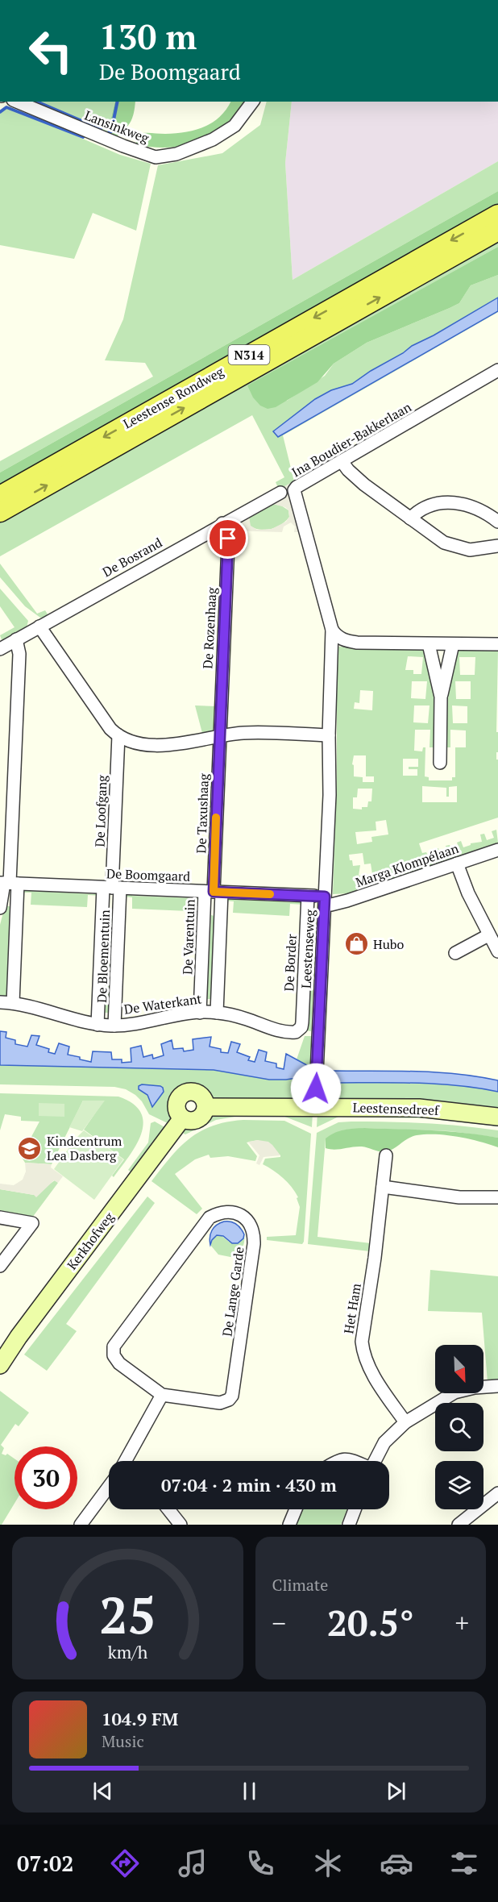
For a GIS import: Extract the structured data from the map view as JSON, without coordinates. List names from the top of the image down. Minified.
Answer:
{"streets":{"main road":["N314","Leestense Rondweg"],"street":["Lansinkweg","Ina Boudier-Bakkerlaan","De Bosrand","De Rozenhaag","De Loofgang","De Taxushaag","Marga Klompélaan","De Boomgaard","De Varentuin","Leestenseweg","De Bloementuin","De Border","De Waterkant","Leestensedreef","Kerkhofweg","De Lange Garde","Het Ham"]},"crossings":[["Ina Boudier-Bakkerlaan","Leestenseweg"],["De Bosrand","De Rozenhaag"],["De Rozenhaag","De Taxushaag"],["De Loofgang","De Boomgaard"],["De Loofgang","De Bloementuin"],["De Taxushaag","De Boomgaard"],["De Taxushaag","De Varentuin"],["Marga Klompélaan","De Boomgaard"],["Marga Klompélaan","Leestenseweg"],["De Boomgaard","De Varentuin"],["De Boomgaard","Leestenseweg"],["De Boomgaard","De Bloementuin"],["De Boomgaard","De Border"],["De Varentuin","De Waterkant"],["Leestenseweg","Leestensedreef"],["De Bloementuin","De Waterkant"],["De Border","De Waterkant"],["Leestensedreef","Kerkhofweg"]],"places":{"shop":["Hubo"],"school or university":["Kindcentrum Lea Dasberg"]},"north":"bottom right","page":{"turn":["130 m","De Boomgaard"],"limit":"30","trip":"07:04 · 2 min · 430 m","tile":"Climate","heat":["−","20.5°","+"],"song":["104.9 FM","Music"],"tabs":"07:02","gauge":["25","km/h"]}}
